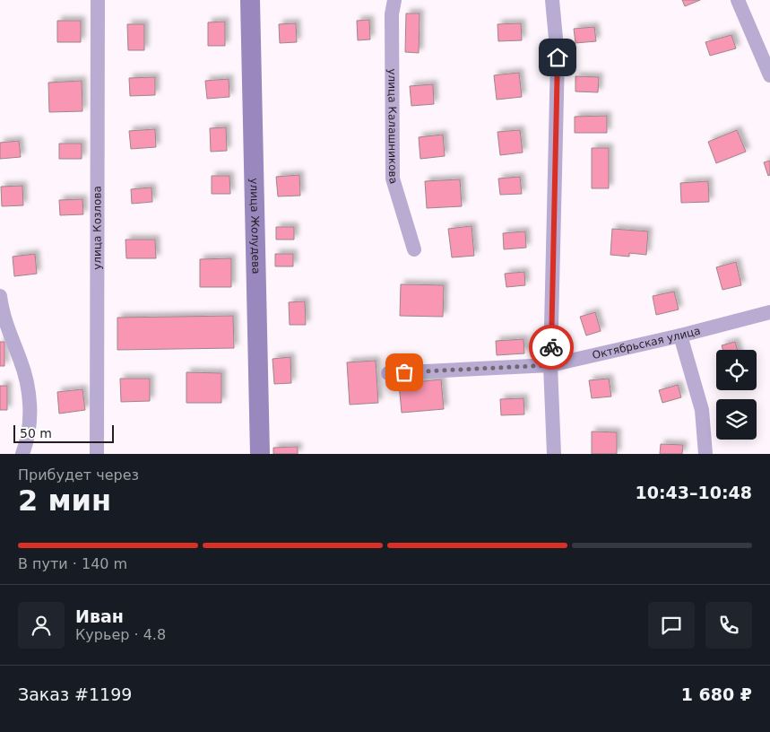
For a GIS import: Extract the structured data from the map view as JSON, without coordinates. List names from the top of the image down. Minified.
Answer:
{"streets":{"main road":["улица Жолудева"],"street":["улица Калашникова","улица Козлова","Октябрьская улица"]},"scale_bar":"50 m","page":{"scale":"50 m","heading":["2 мин","Прибудет через","10:43–10:48"],"panel":["Иван","Курьер · 4.8","Заказ #1199","1 680 ₽"],"bar":"В пути · 140 m"}}
